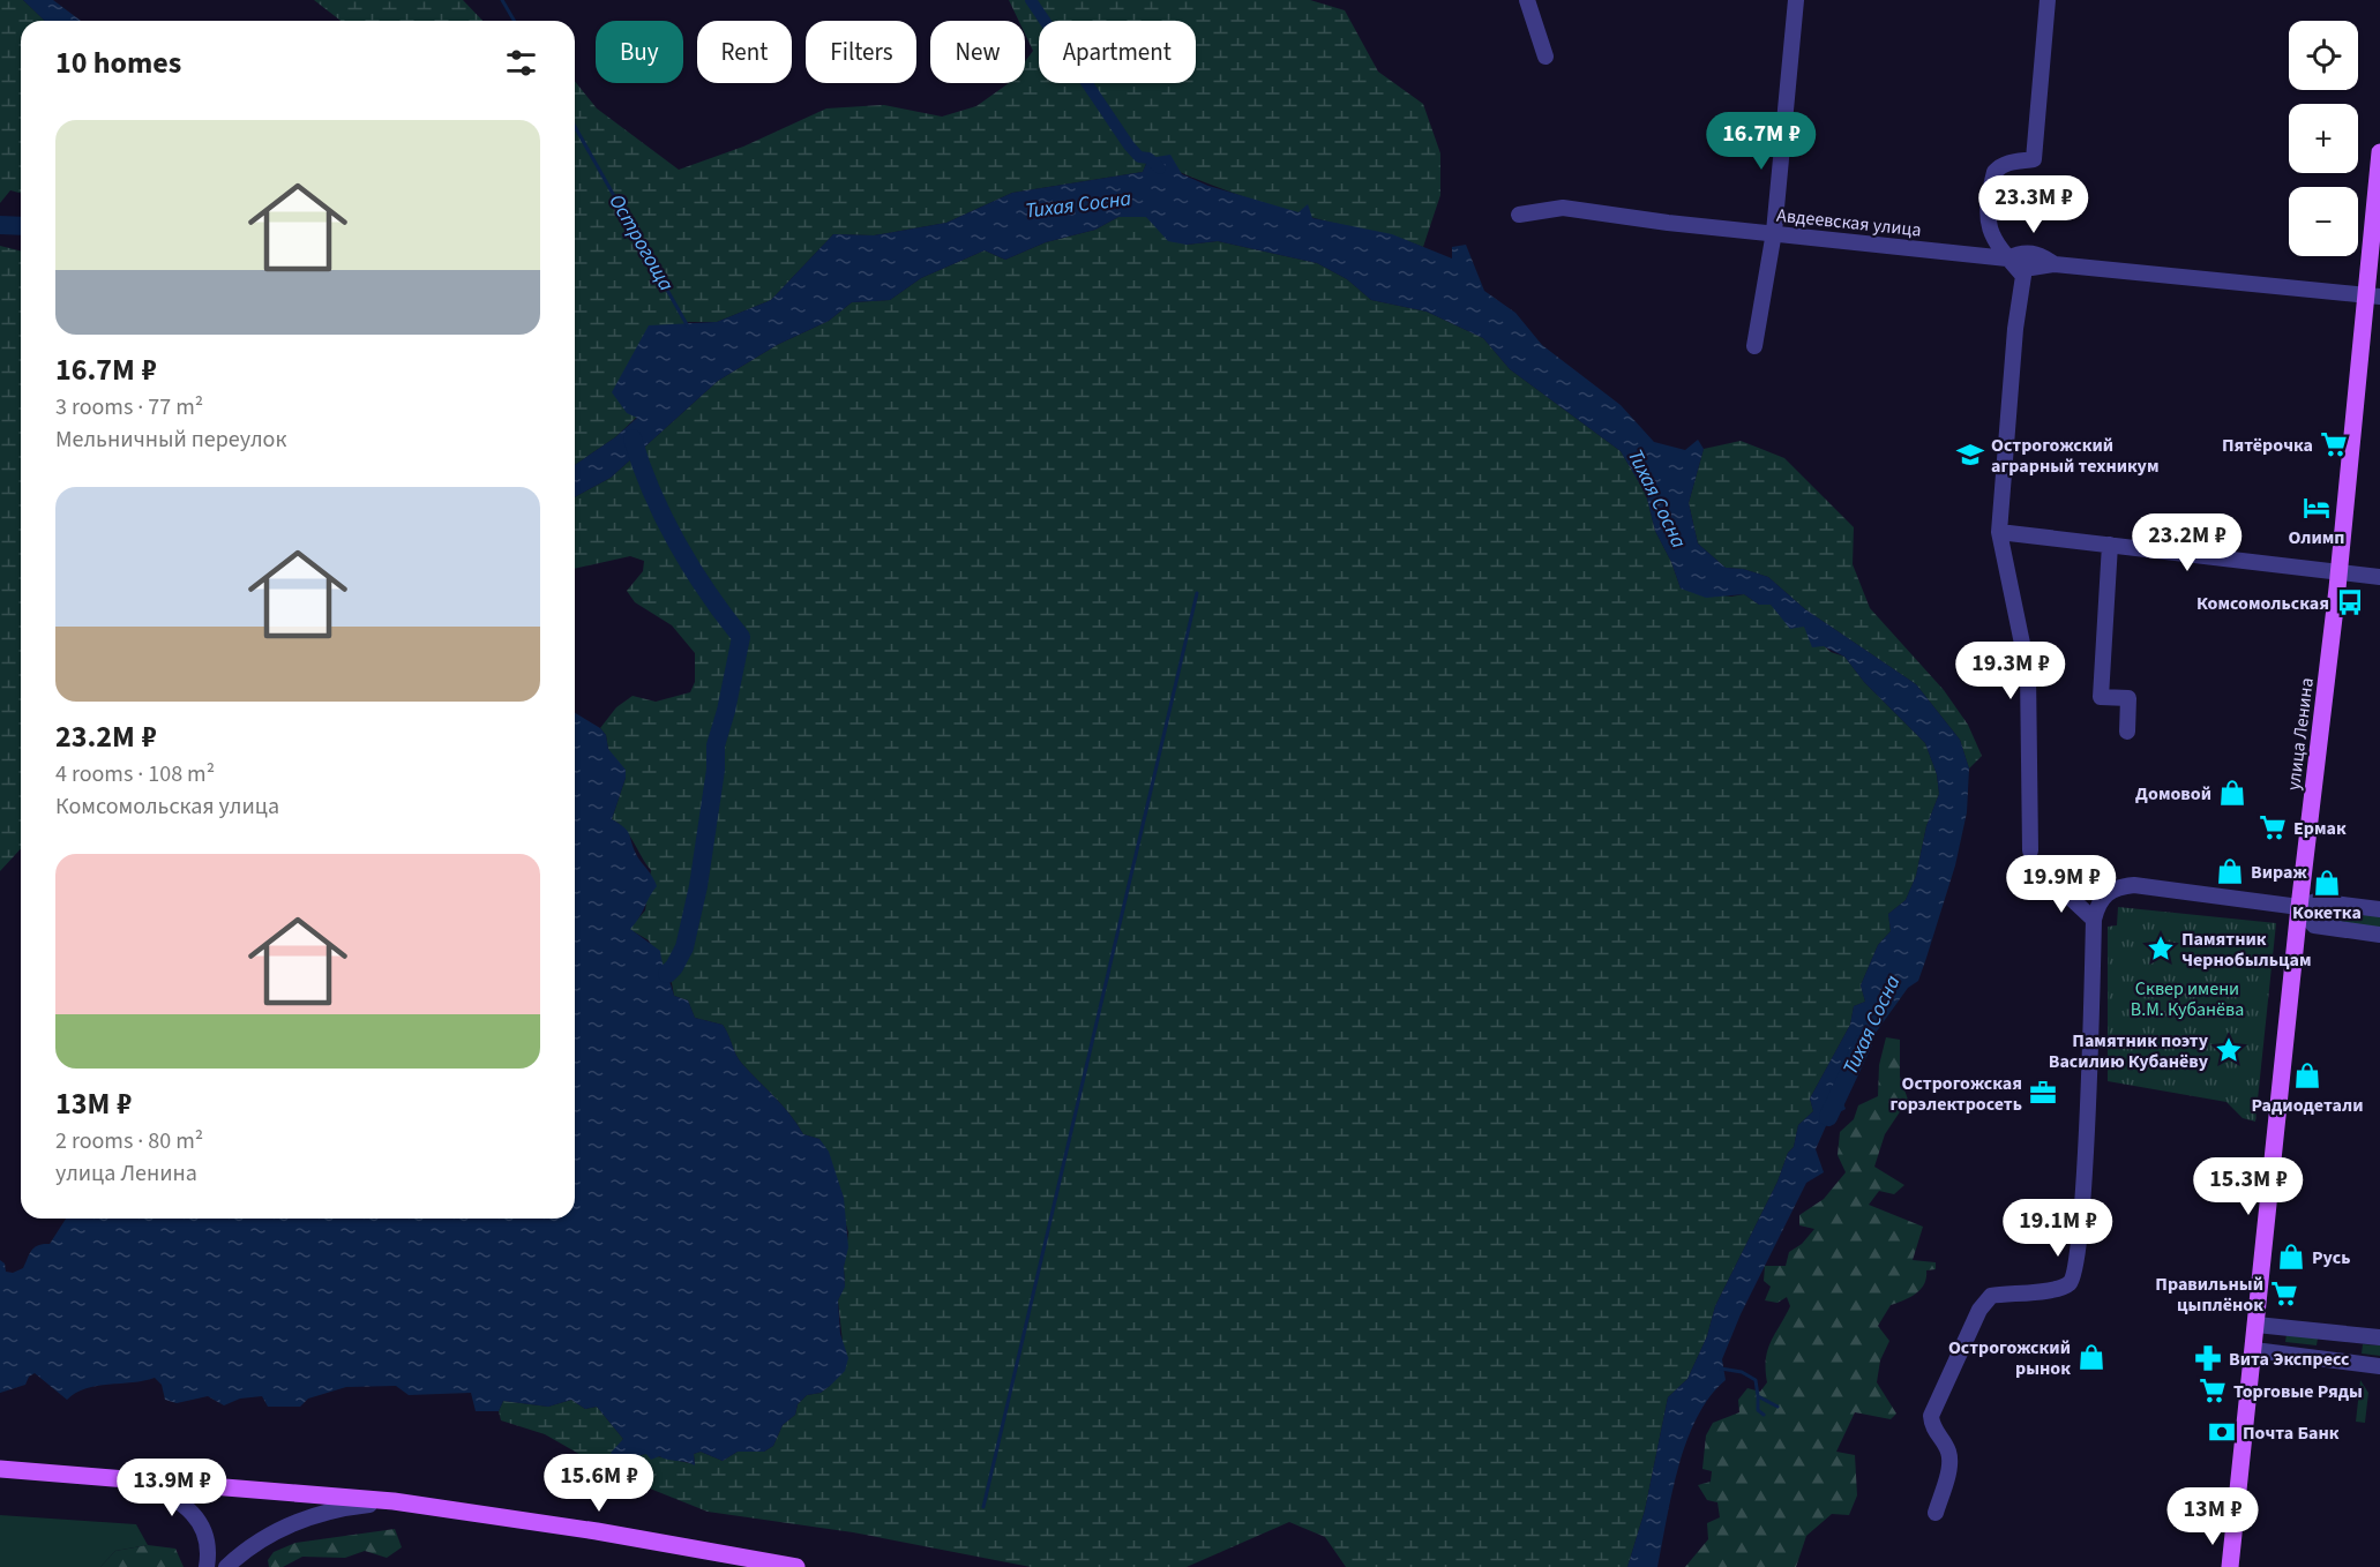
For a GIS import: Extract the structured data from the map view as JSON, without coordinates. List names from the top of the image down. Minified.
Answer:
{"streets":{"main road":["улица Ленина"],"street":["Авдеевская улица"]},"crossings":[["Авдеевская улица","улица Ленина"]],"water":["Тихая Сосна","Острогоща"],"parks":["Сквер имени В.М. Кубанёва"],"places":{"supermarket":["Пятёрочка","Ермак","Правильный цыплёнок","Торговые Ряды"],"school or university":["Острогожский аграрный техникум"],"hotel":["Олимп"],"bus stop":["Комсомольская"],"shop":["Домовой","Вираж","Кокетка","Радиодетали","Русь","Острогожский рынок"],"place":["Памятник Чернобыльцам","Памятник поэту Василию Кубанёву"],"office":["Острогожская горэлектросеть"],"pharmacy":["Вита Экспресс"],"bank":["Почта Банк"]},"page":{"map_buttons":["+","−"],"chip":["Buy","Rent","Filters","New","Apartment"],"heading":"10 homes","list":[{"name":"16.7M ₽","note":"3 rooms · 77 m² · Мельничный переулок"},{"name":"23.2M ₽","note":"4 rooms · 108 m² · Комсомольская улица"},{"name":"13M ₽","note":"2 rooms · 80 m² · улица Ленина"}],"price":["16.7M ₽","23.3M ₽","23.2M ₽","19.3M ₽","19.9M ₽","15.3M ₽","19.1M ₽","15.6M ₽","13.9M ₽","13M ₽"]}}
